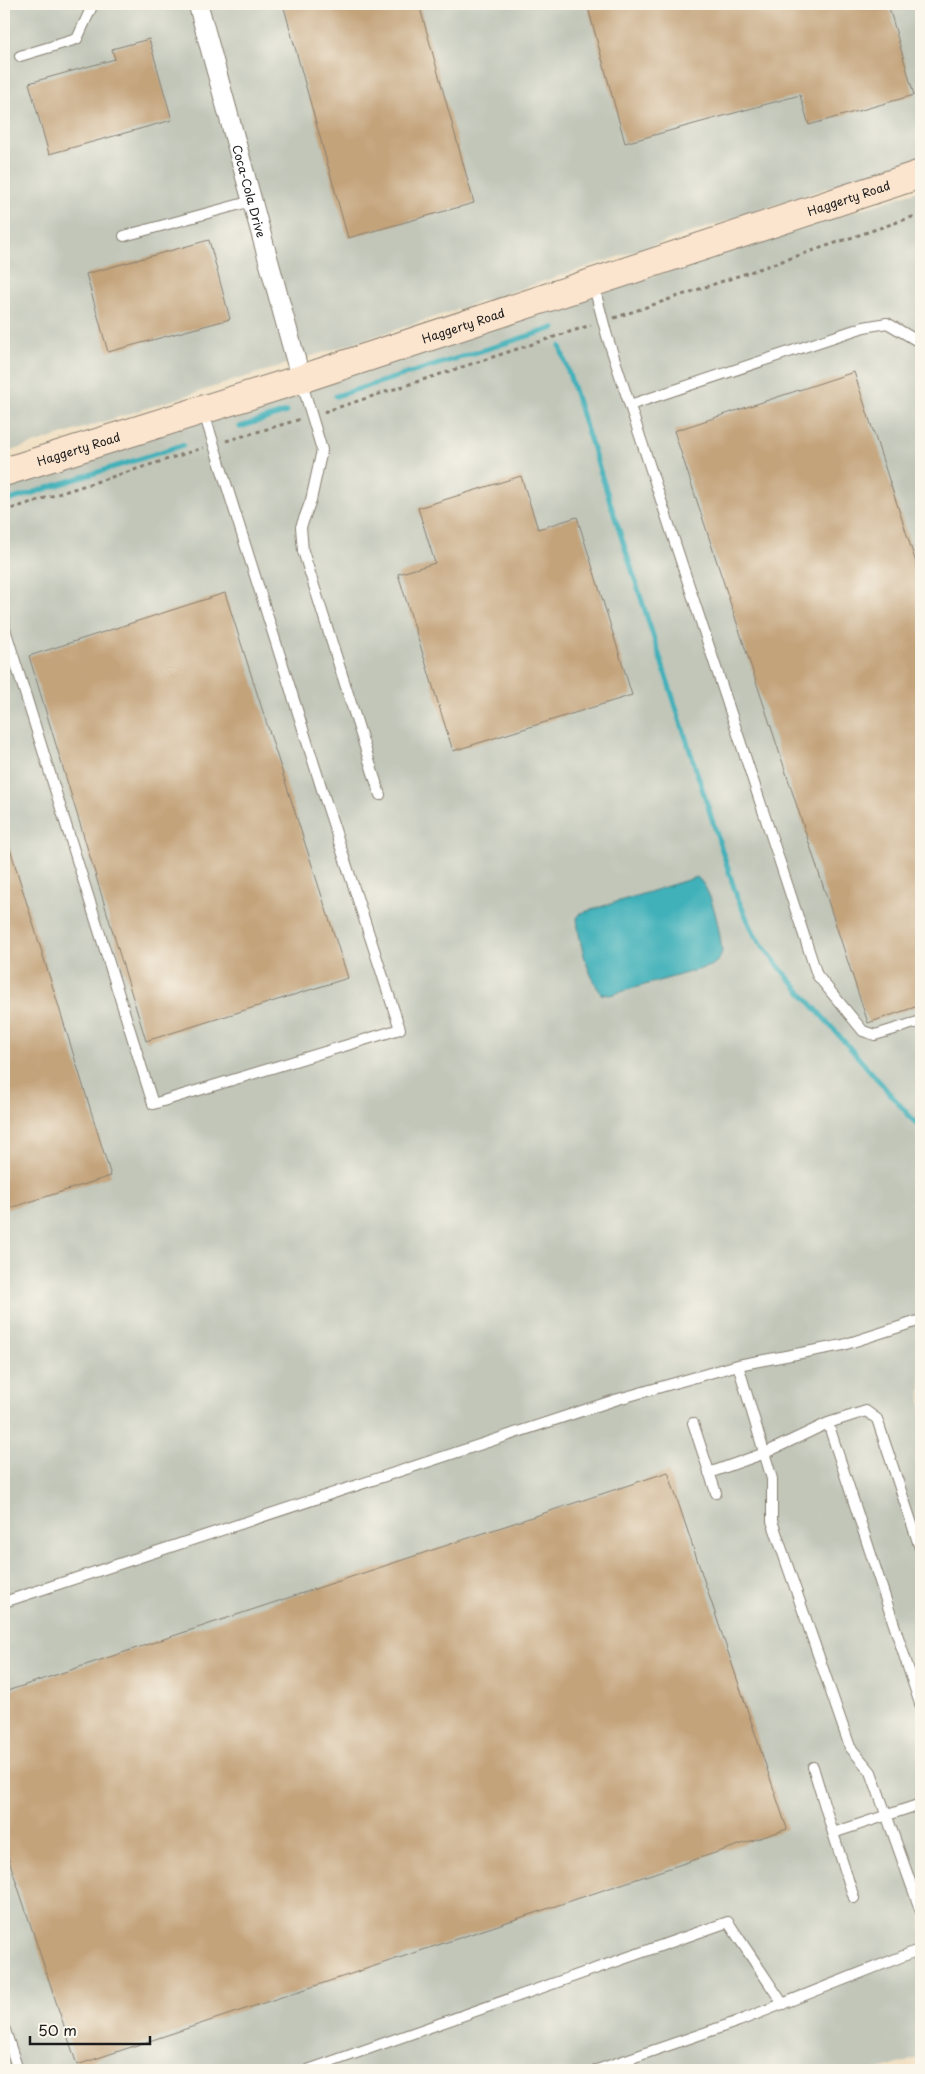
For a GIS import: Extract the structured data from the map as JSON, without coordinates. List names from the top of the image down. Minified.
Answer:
{"streets":{"main road":["Haggerty Road"],"street":["Coca-Cola Drive"]},"crossings":[["Coca-Cola Drive","Haggerty Road"]],"scale_bar":"50 m"}
